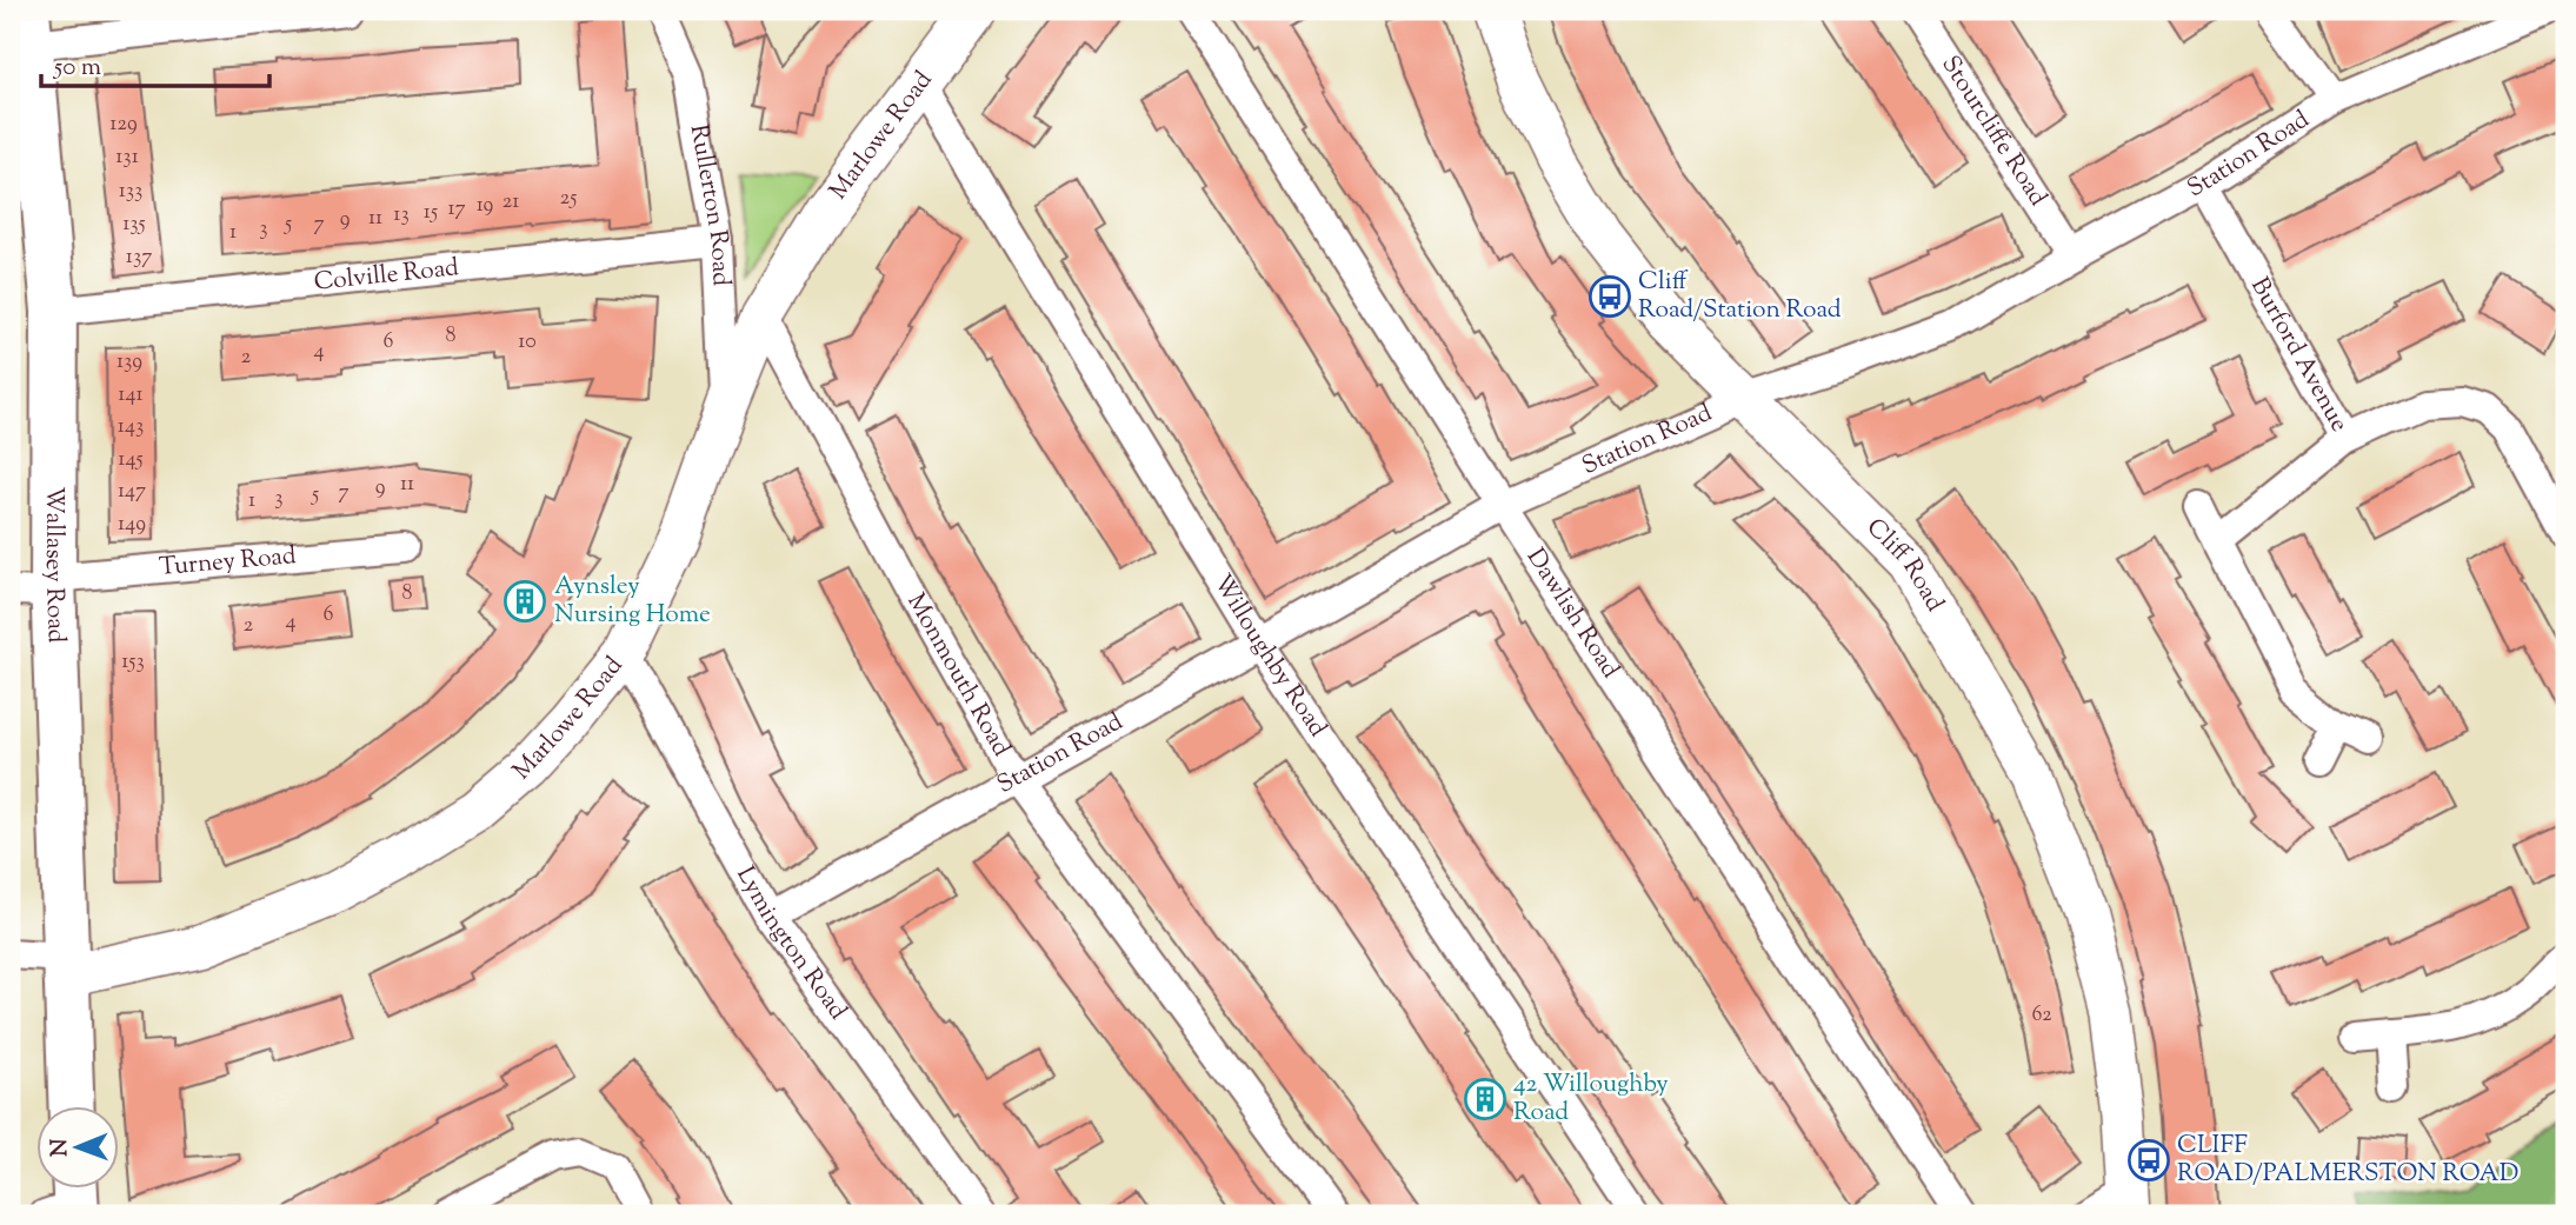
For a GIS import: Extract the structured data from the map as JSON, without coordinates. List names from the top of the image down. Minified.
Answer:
{"streets":{"main road":["Wallasey Road"],"street":["Stourcliffe Road","Marlowe Road","Station Road","Rullerton Road","Colville Road","Burford Avenue","Turney Road","Cliff Road","Dawlish Road","Willoughby Road","Monmouth Road","Lymington Road"]},"crossings":[["Stourcliffe Road","Station Road"],["Marlowe Road","Rullerton Road"],["Marlowe Road","Wallasey Road"],["Marlowe Road","Willoughby Road"],["Marlowe Road","Monmouth Road"],["Marlowe Road","Lymington Road"],["Station Road","Burford Avenue"],["Station Road","Cliff Road"],["Station Road","Dawlish Road"],["Station Road","Willoughby Road"],["Station Road","Monmouth Road"],["Station Road","Lymington Road"],["Rullerton Road","Colville Road"],["Colville Road","Wallasey Road"],["Turney Road","Wallasey Road"]],"places":{"bus stop":["Cliff Road/Station Road","CLIFF ROAD/PALMERSTON ROAD"],"building":["Aynsley Nursing Home","42 Willoughby Road"]},"house_numbers":["129","131","133","25","21","19","17","15","13","11","9","135","5","7","3","1","137","8","6","10","4","2","139","141","143","145","11","9","147","7","5","3","1","149","8","6","4","2","153","62"],"scale_bar":"50 m","north":"left"}
